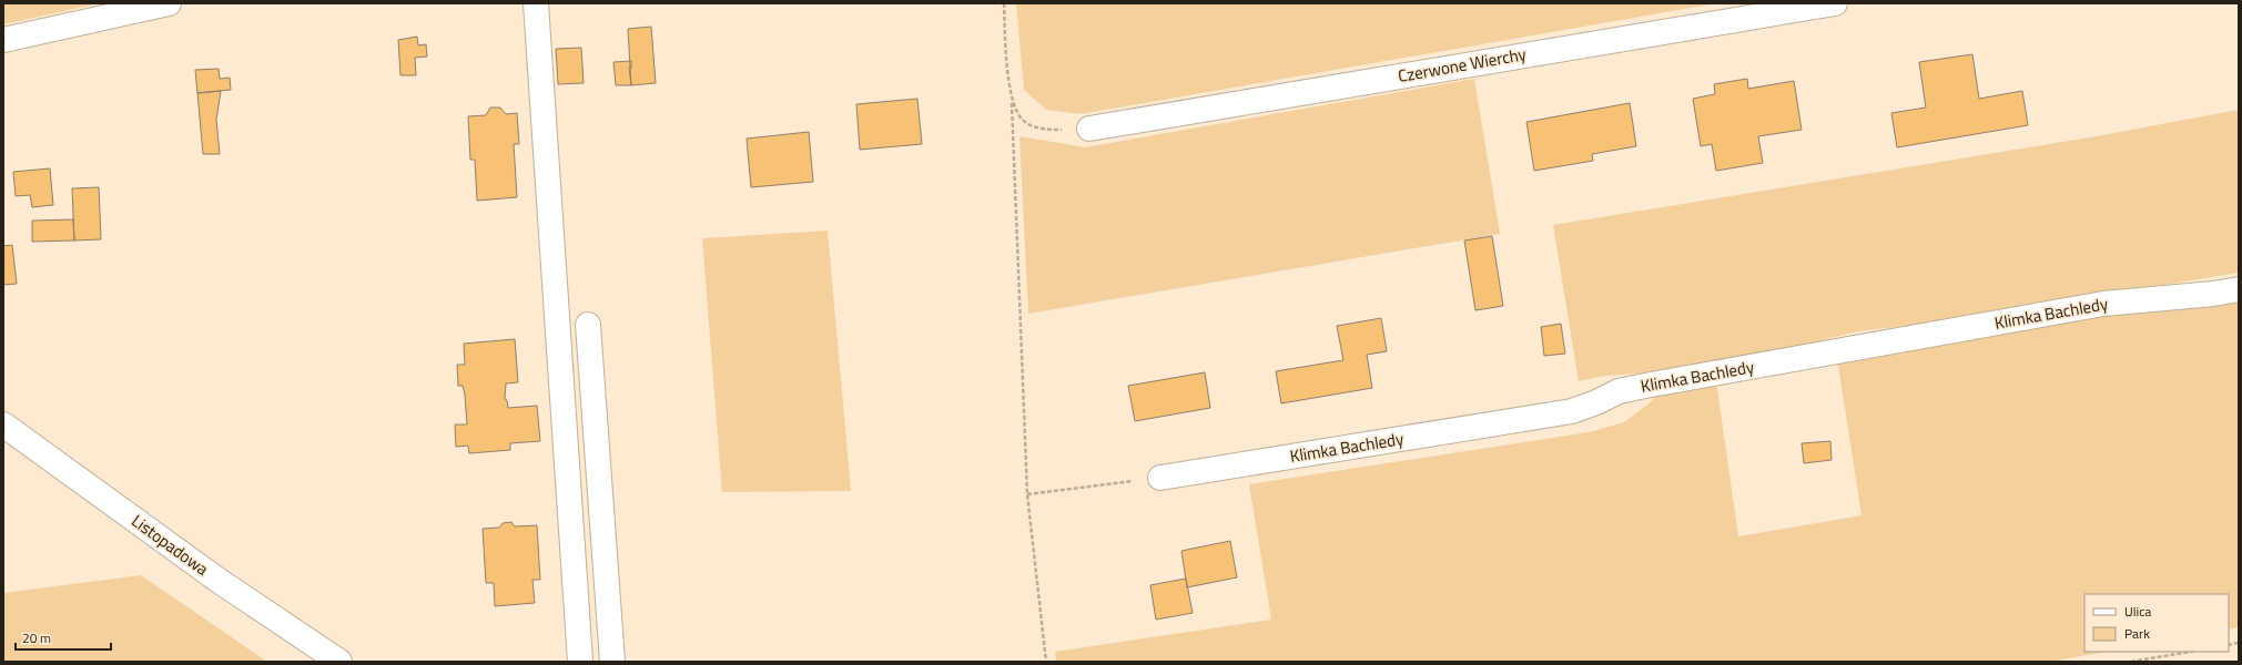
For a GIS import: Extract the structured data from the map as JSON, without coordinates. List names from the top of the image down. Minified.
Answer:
{"streets":{"street":["Czerwone Wierchy","Klimka Bachledy","Listopadowa"]},"legend":["Ulica","Park"],"scale_bar":"20 m"}
